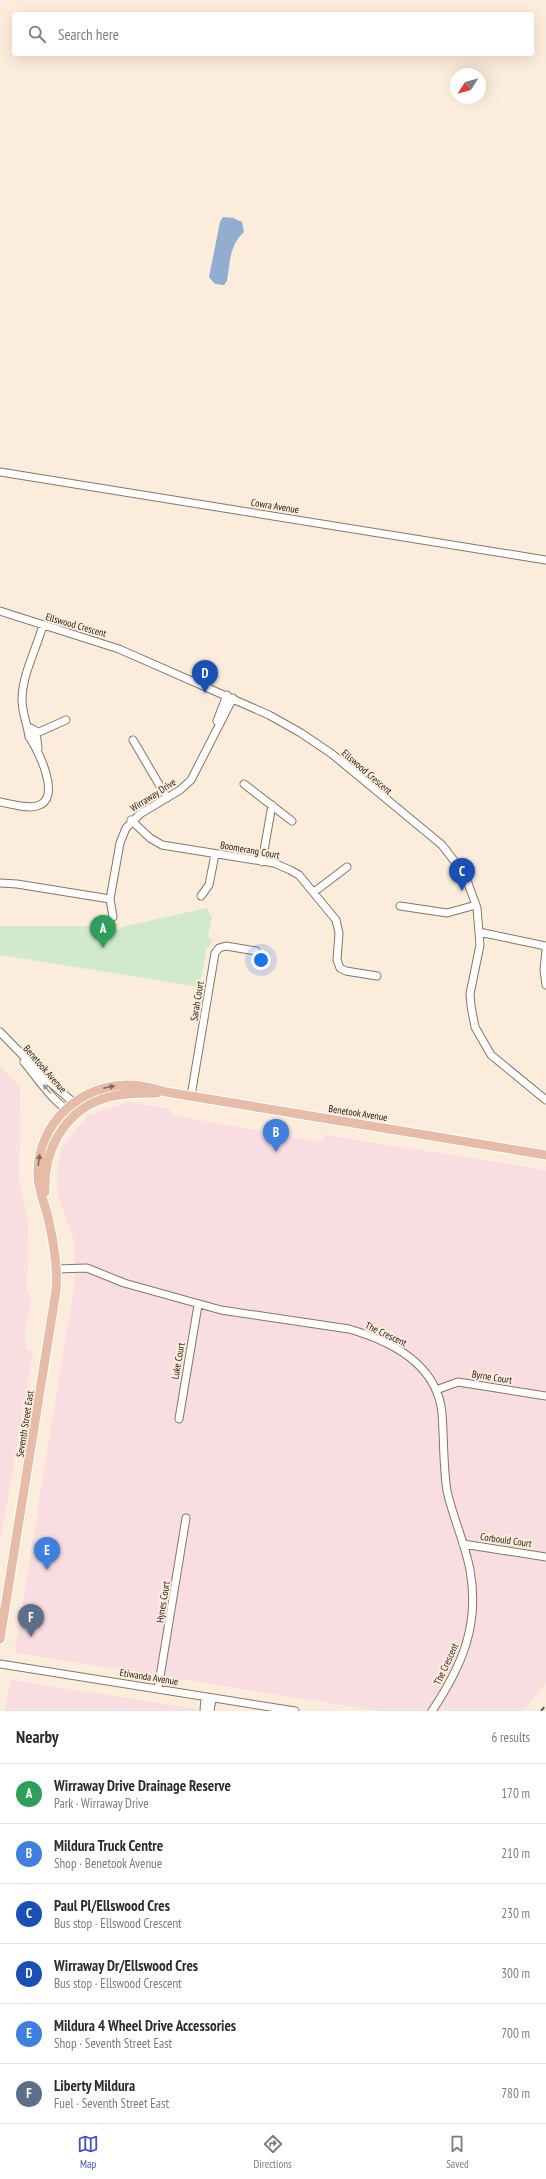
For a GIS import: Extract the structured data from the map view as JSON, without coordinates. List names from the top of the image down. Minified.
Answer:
{"streets":{"main road":["Benetook Avenue","Seventh Street East"],"street":["Cowra Avenue","Ellswood Crescent","Wirraway Drive","Boomerang Court","Sarah Court","The Crescent","Luke Court","Byrne Court","Corbould Court","Hynes Court","Etiwanda Avenue"]},"crossings":[["Ellswood Crescent","Wirraway Drive"],["Wirraway Drive","Boomerang Court"],["Sarah Court","Benetook Avenue"],["Benetook Avenue","Seventh Street East"],["The Crescent","Luke Court"],["The Crescent","Byrne Court"],["The Crescent","Seventh Street East"],["The Crescent","Corbould Court"],["Hynes Court","Etiwanda Avenue"]],"north":"bottom left","page":{"search":"Search here","pins":["D","C","A","B","E","F"],"heading":["Nearby","6 results"],"list":[{"mark":"A","name":"Wirraway Drive Drainage Reserve","note":"Park · Wirraway Drive","value":"170 m"},{"mark":"B","name":"Mildura Truck Centre","note":"Shop · Benetook Avenue","value":"210 m"},{"mark":"C","name":"Paul Pl/Ellswood Cres","note":"Bus stop · Ellswood Crescent","value":"230 m"},{"mark":"D","name":"Wirraway Dr/Ellswood Cres","note":"Bus stop · Ellswood Crescent","value":"300 m"},{"mark":"E","name":"Mildura 4 Wheel Drive Accessories","note":"Shop · Seventh Street East","value":"700 m"},{"mark":"F","name":"Liberty Mildura","note":"Fuel · Seventh Street East","value":"780 m"}],"nav":["Map","Directions","Saved"]}}
